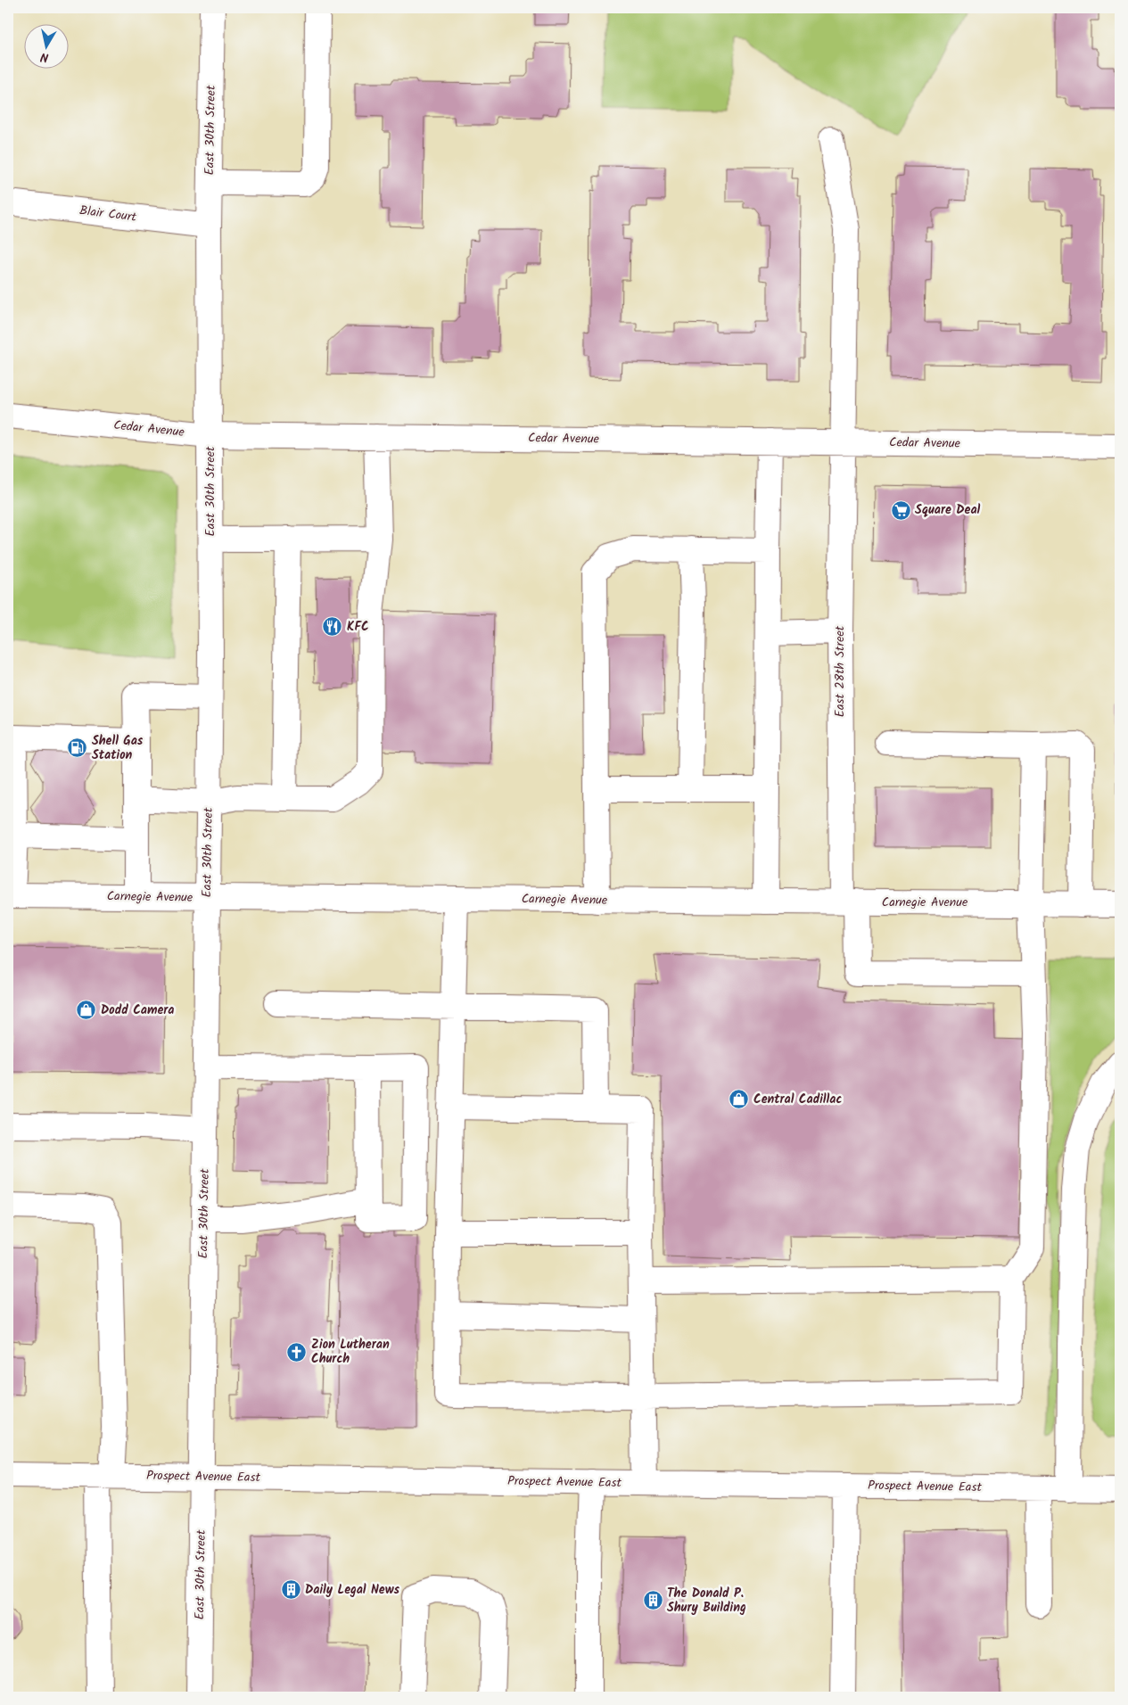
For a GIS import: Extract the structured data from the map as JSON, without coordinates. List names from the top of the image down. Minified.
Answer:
{"streets":{"main road":["East 30th Street","Blair Court","Cedar Avenue","East 28th Street","Carnegie Avenue","Prospect Avenue East"]},"crossings":[["East 30th Street","Blair Court"],["East 30th Street","Cedar Avenue"],["East 30th Street","Carnegie Avenue"],["East 30th Street","Prospect Avenue East"],["Cedar Avenue","East 28th Street"],["East 28th Street","Carnegie Avenue"]],"places":{"supermarket":["Square Deal"],"restaurant":["KFC"],"fuel station":["Shell Gas Station"],"shop":["Dodd Camera","Central Cadillac"],"church":["Zion Lutheran Church"],"building":["Daily Legal News","The Donald P. Shury Building"]},"north":"bottom"}
